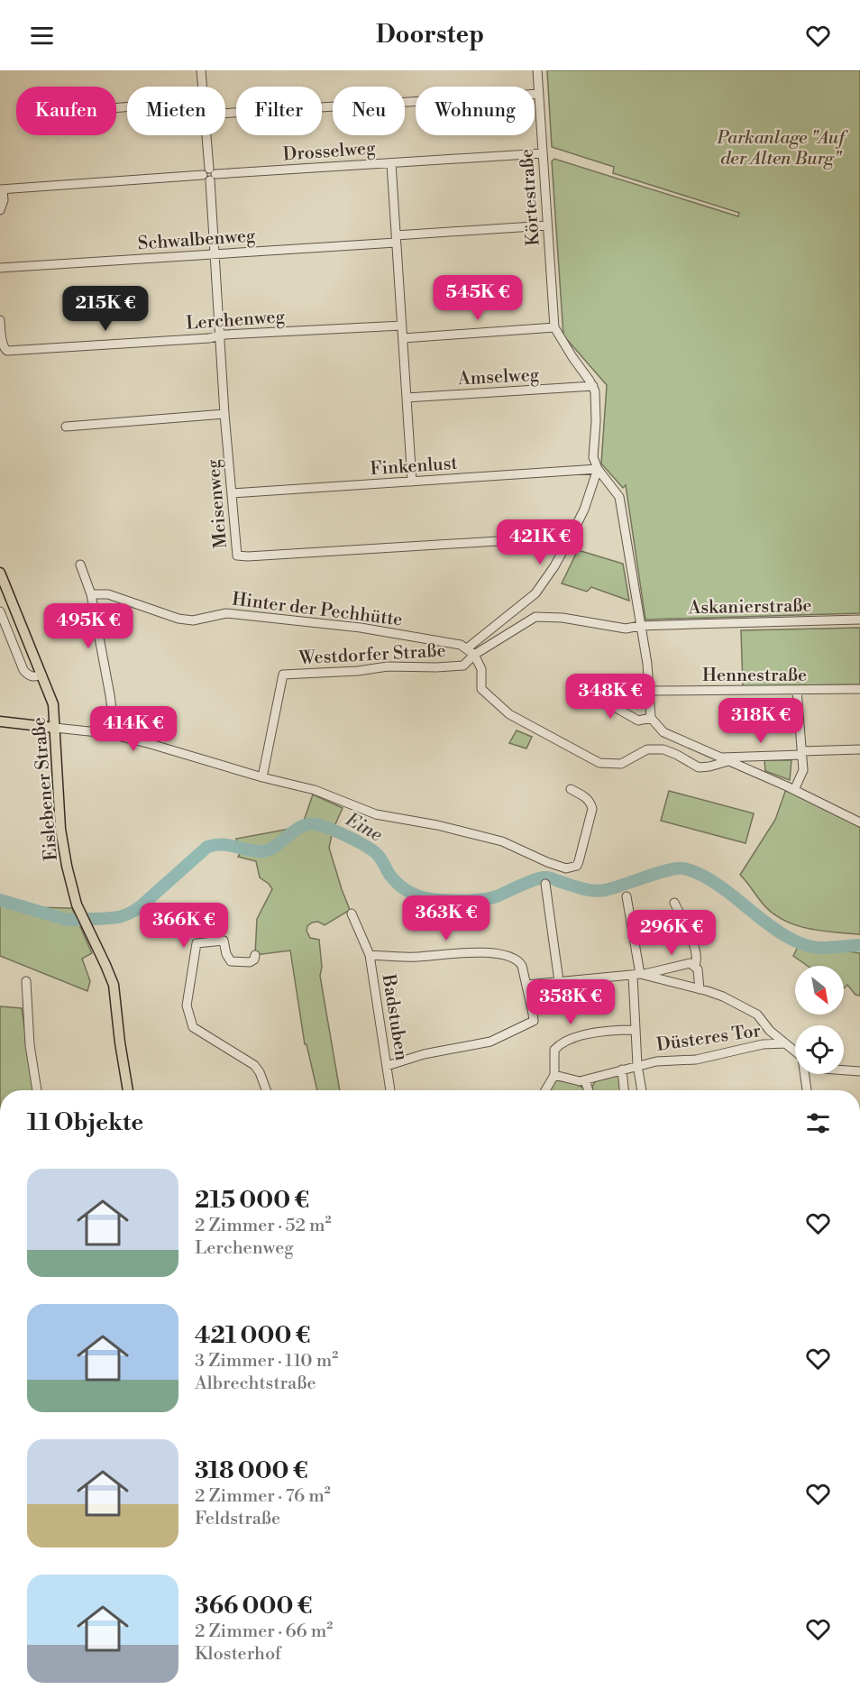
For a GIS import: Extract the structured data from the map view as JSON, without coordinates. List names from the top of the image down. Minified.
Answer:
{"streets":{"main road":["Eislebener Straße"],"street":["Drosselweg","Körtestraße","Schwalbenweg","Lerchenweg","Amselweg","Finkenlust","Meisenweg","Askanierstraße","Hinter der Pechhütte","Westdorfer Straße","Hennestraße","Badstuben","Düsteres Tor"]},"crossings":[["Drosselweg","Körtestraße"],["Drosselweg","Meisenweg"],["Körtestraße","Schwalbenweg"],["Körtestraße","Amselweg"],["Körtestraße","Finkenlust"],["Körtestraße","Askanierstraße"],["Körtestraße","Hennestraße"],["Schwalbenweg","Meisenweg"],["Lerchenweg","Meisenweg"],["Finkenlust","Meisenweg"],["Hinter der Pechhütte","Westdorfer Straße"]],"water":["Eine"],"parks":["Parkanlage \"Auf der Alten Burg\""],"north":"bottom right","page":{"header":"Doorstep","chip":["Kaufen","Mieten","Filter","Neu","Wohnung"],"price":["545K €","215K €","421K €","495K €","348K €","318K €","414K €","363K €","366K €","296K €","358K €"],"heading":"11 Objekte","list":[{"name":"215 000 €","note":"2 Zimmer · 52 m² · Lerchenweg"},{"name":"421 000 €","note":"3 Zimmer · 110 m² · Albrechtstraße"},{"name":"318 000 €","note":"2 Zimmer · 76 m² · Feldstraße"},{"name":"366 000 €","note":"2 Zimmer · 66 m² · Klosterhof"}]}}
